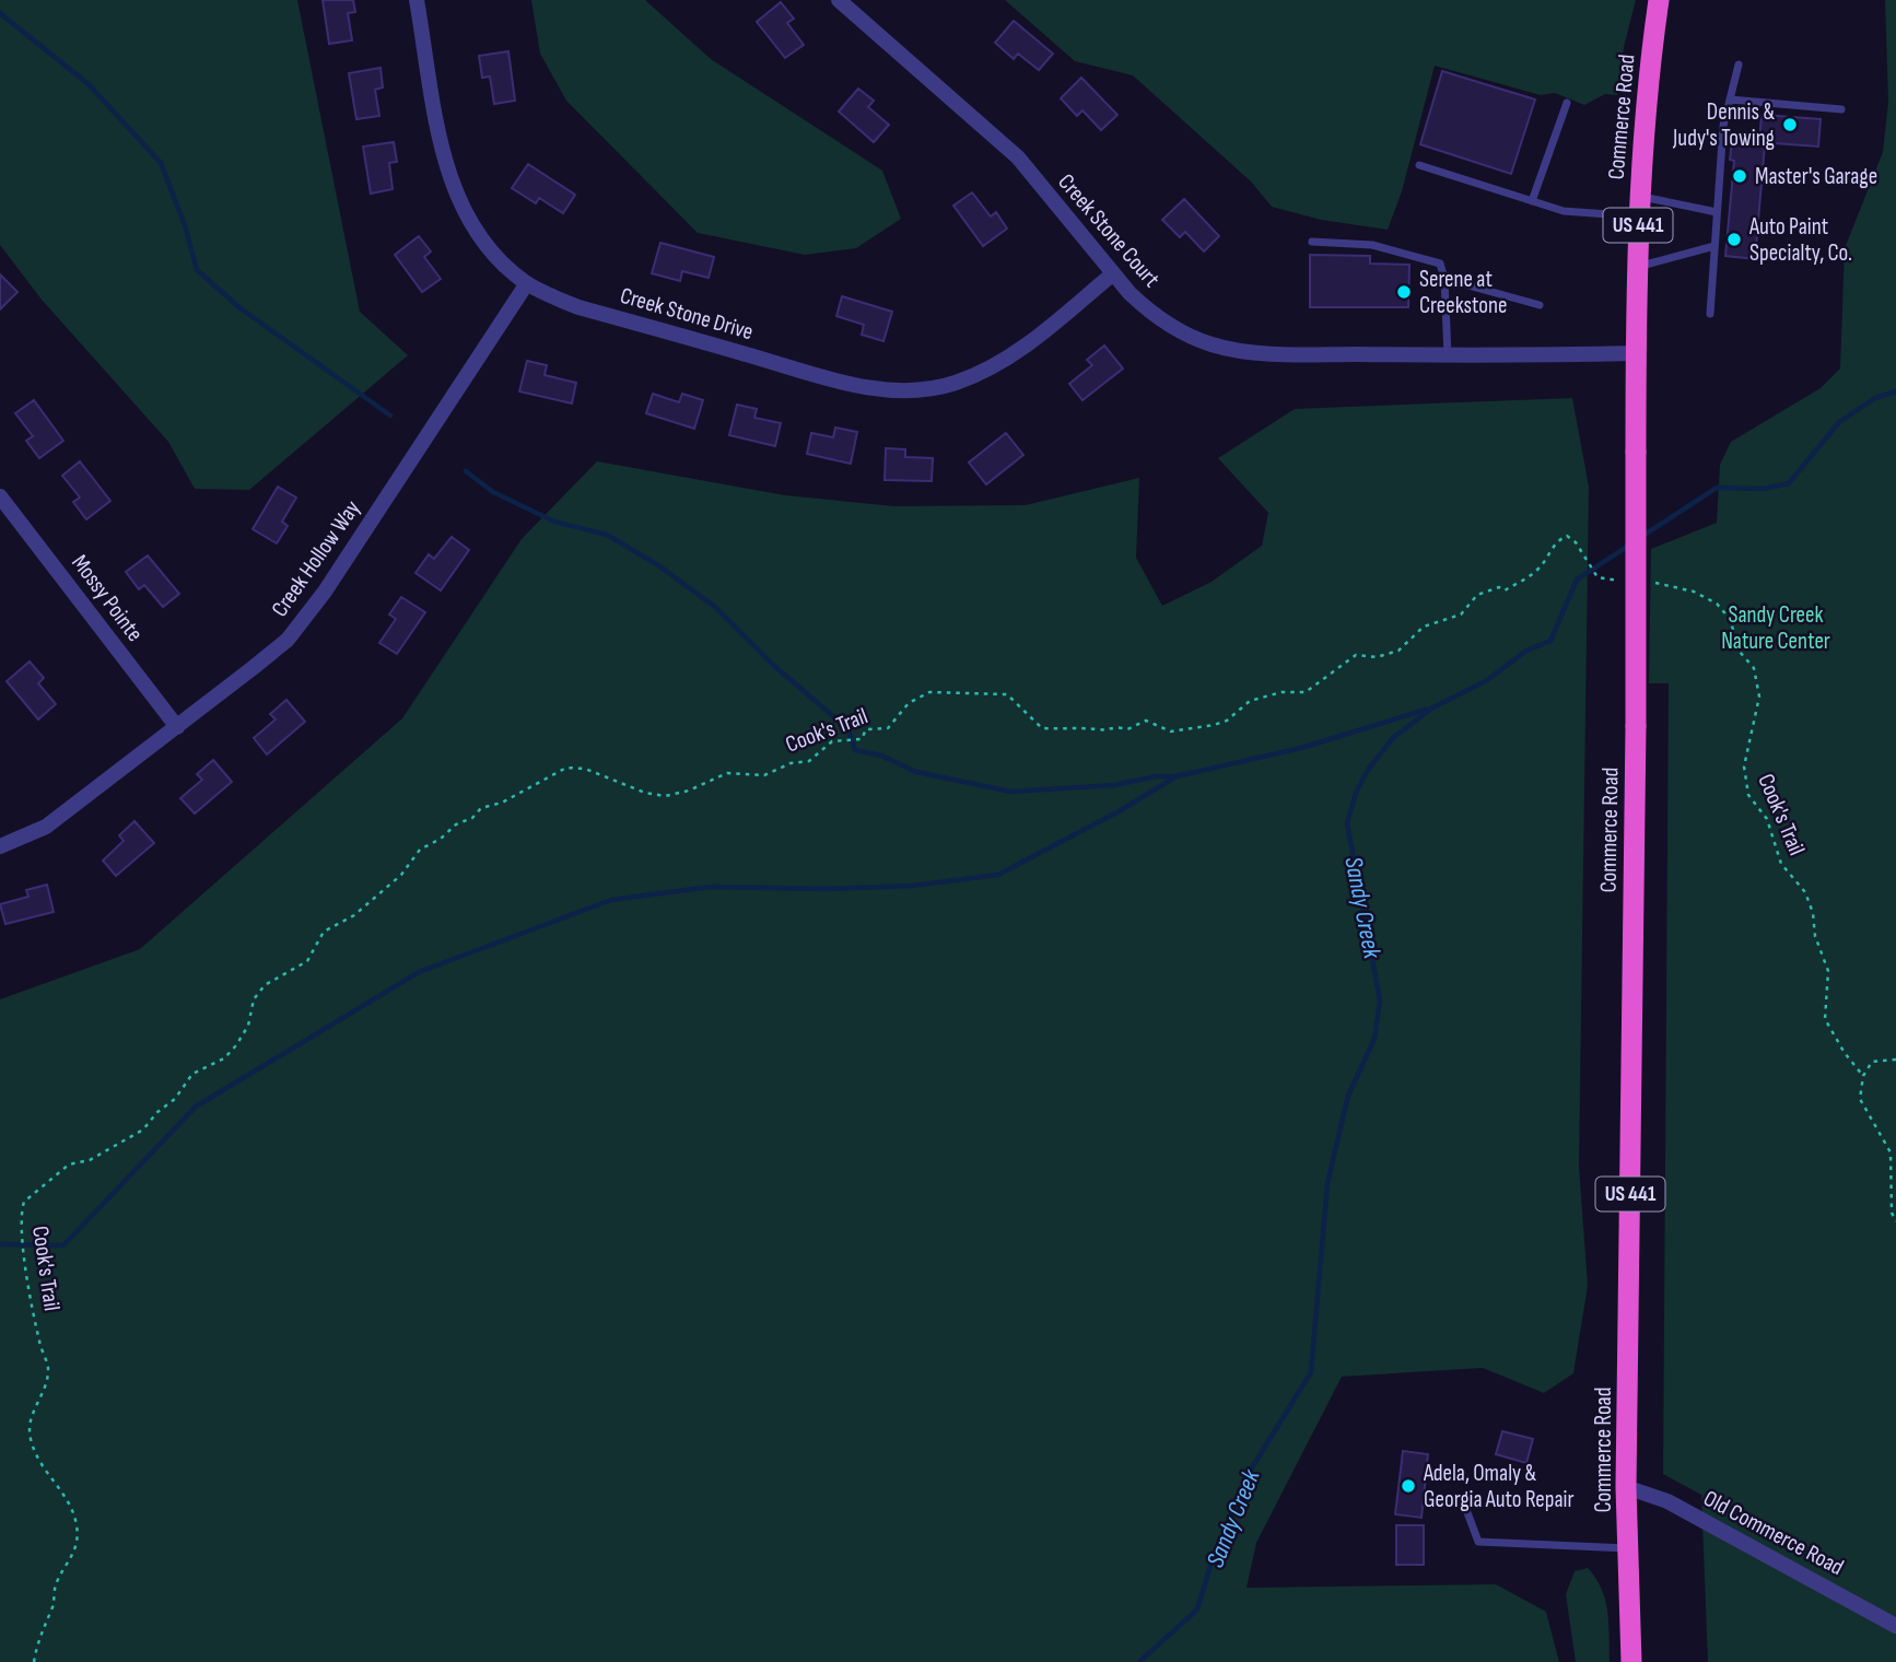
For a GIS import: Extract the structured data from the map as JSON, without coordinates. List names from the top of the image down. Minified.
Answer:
{"streets":{"highway":["Commerce Road","US 441"],"street":["Creek Stone Court","Creek Stone Drive","Creek Hollow Way","Mossy Pointe","Old Commerce Road"],"path":["Cook's Trail"]},"crossings":[["Commerce Road","Creek Stone Court"],["Commerce Road","Old Commerce Road"],["Creek Stone Court","Creek Stone Drive"],["Creek Stone Drive","Creek Hollow Way"],["Creek Hollow Way","Mossy Pointe"]],"water":["Sandy Creek"],"parks":["Sandy Creek Nature Center"],"places":["Dennis & Judy's Towing","Master's Garage","Auto Paint Specialty, Co.","Serene at Creekstone","Adela, Omaly & Georgia Auto Repair"]}
